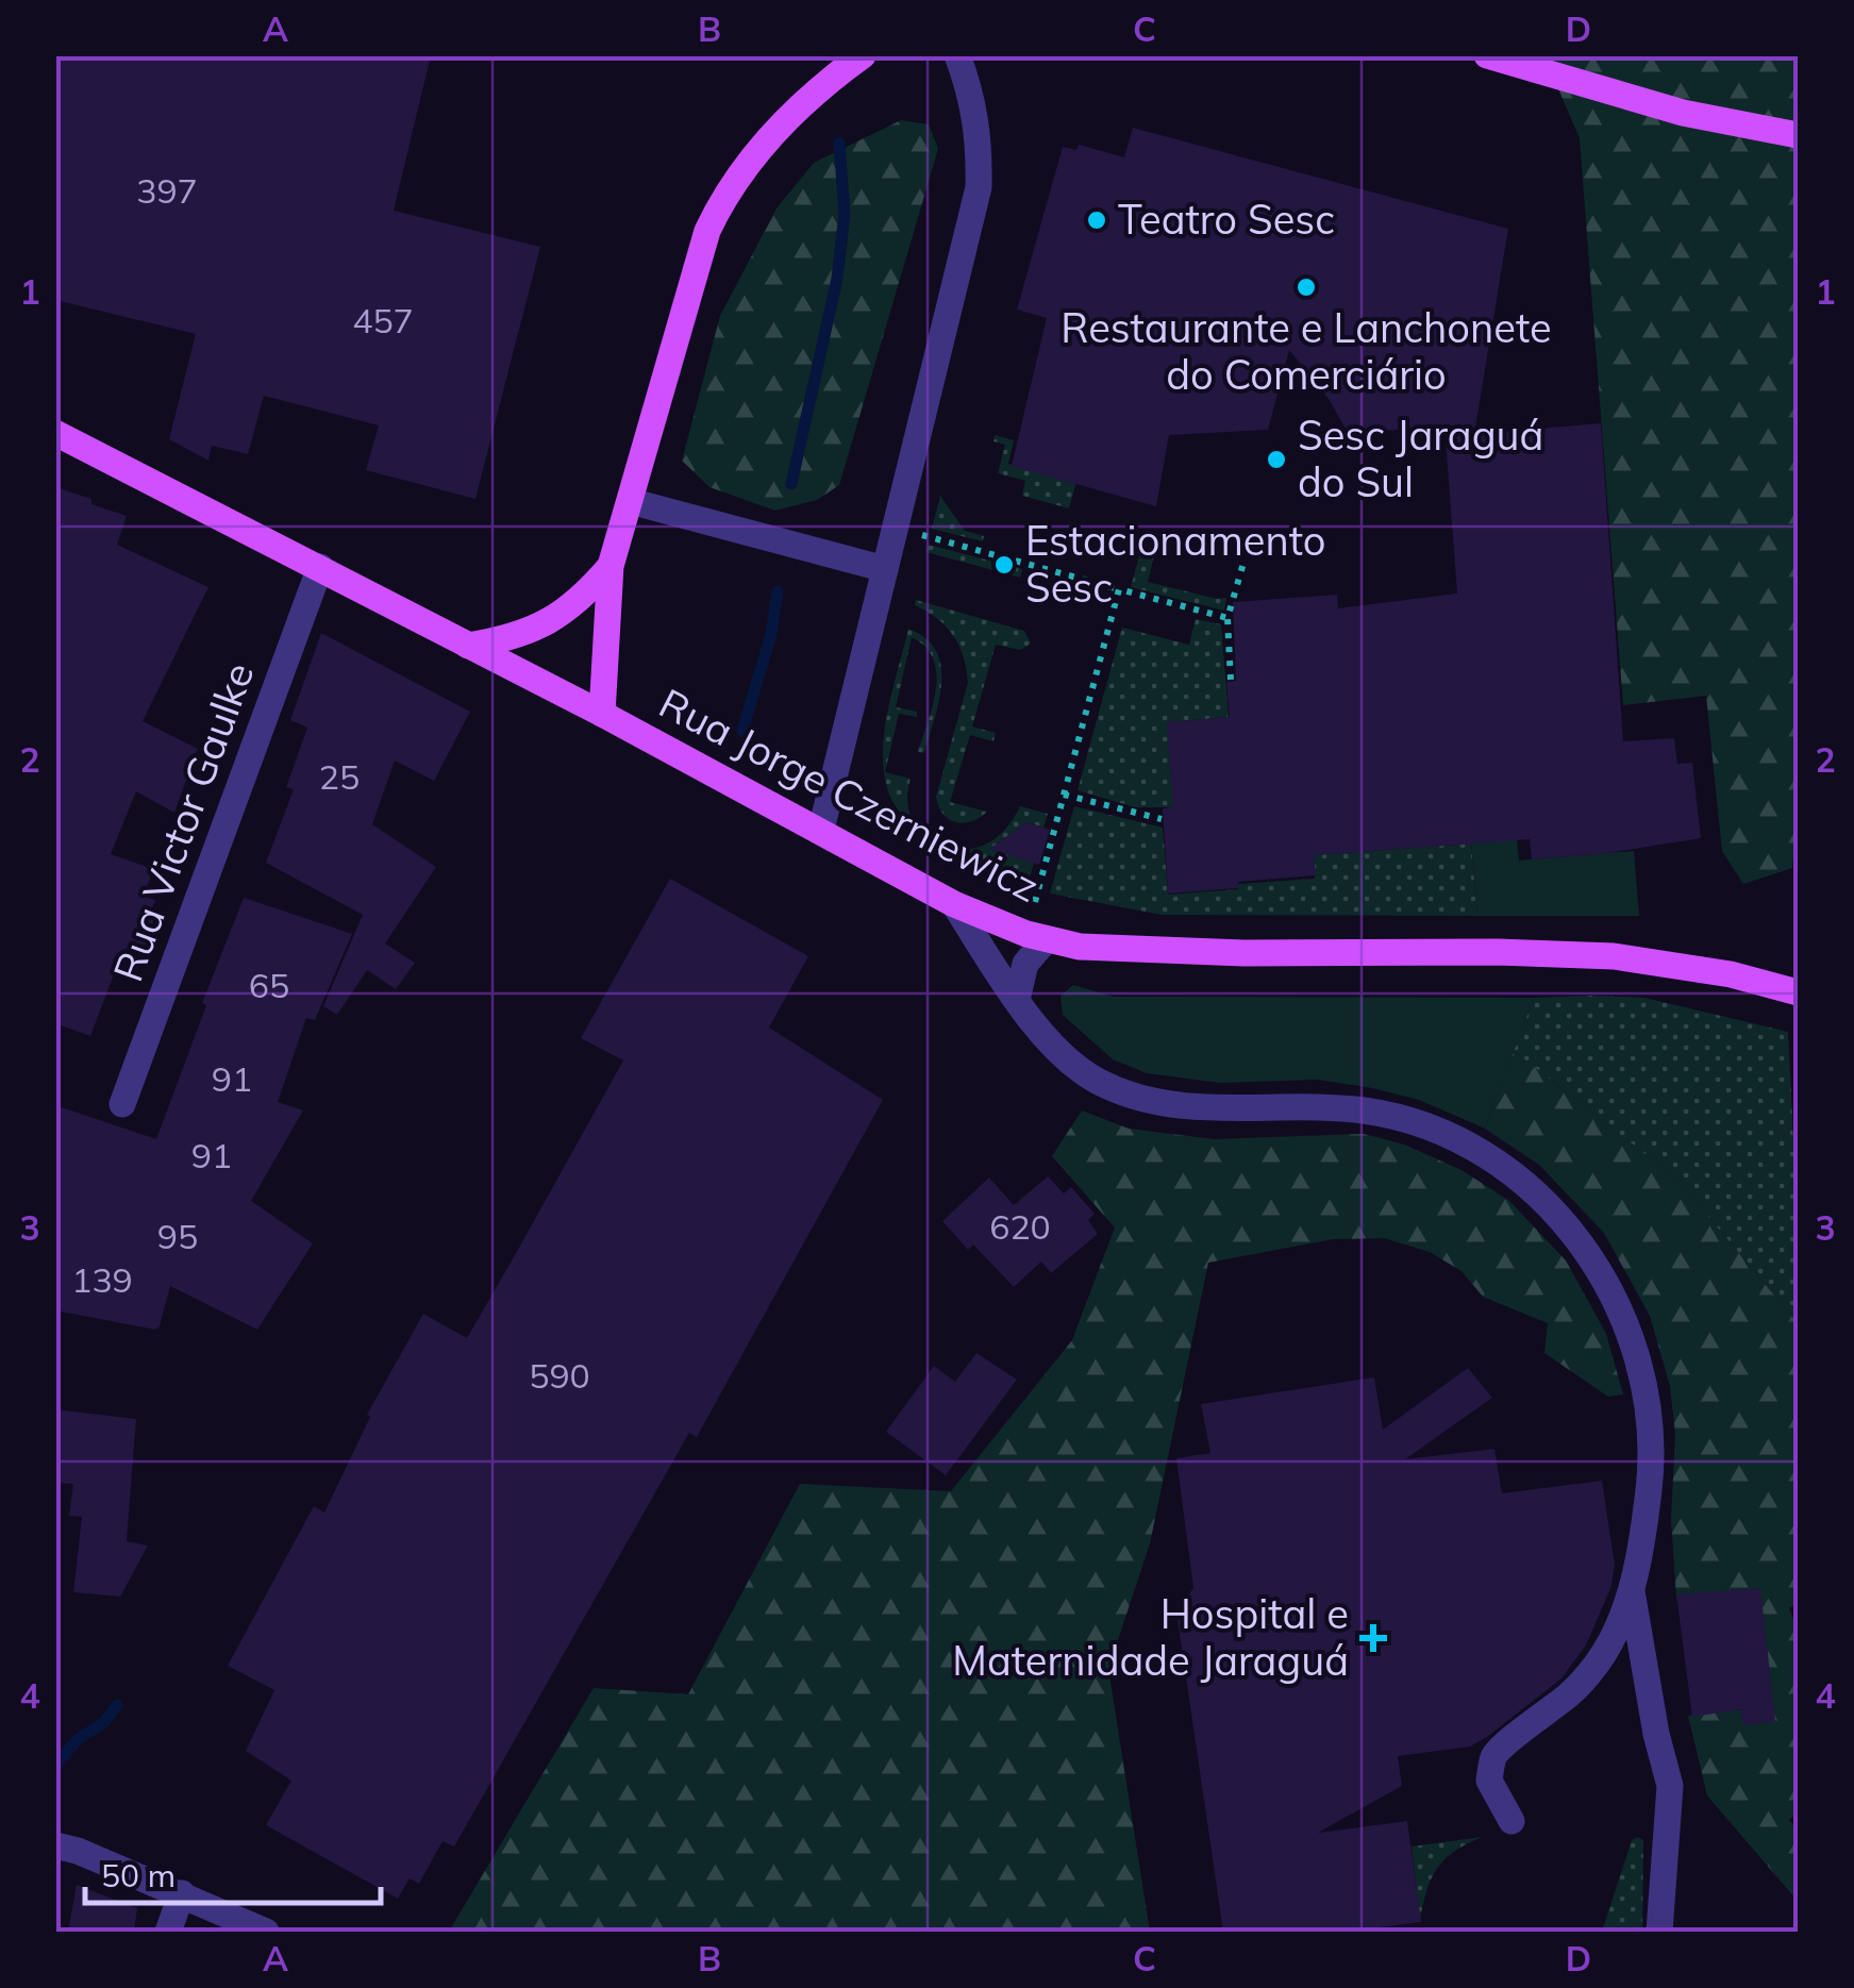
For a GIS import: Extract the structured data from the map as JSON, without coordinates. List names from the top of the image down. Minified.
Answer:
{"streets":{"main road":["Rua Jorge Czerniewicz"],"street":["Rua Victor Gaulke"]},"crossings":[["Rua Jorge Czerniewicz","Rua Victor Gaulke"]],"places":{"other":["Teatro Sesc","Restaurante e Lanchonete do Comerciário","Sesc Jaraguá do Sul","Estacionamento Sesc"],"health":["Hospital e Maternidade Jaraguá"]},"house_numbers":["397","457","25","65","91","91","620","95","139","590"],"scale_bar":"50 m","grid":{"columns":["A","B","C","D"],"rows":["1","2","3","4"]}}
